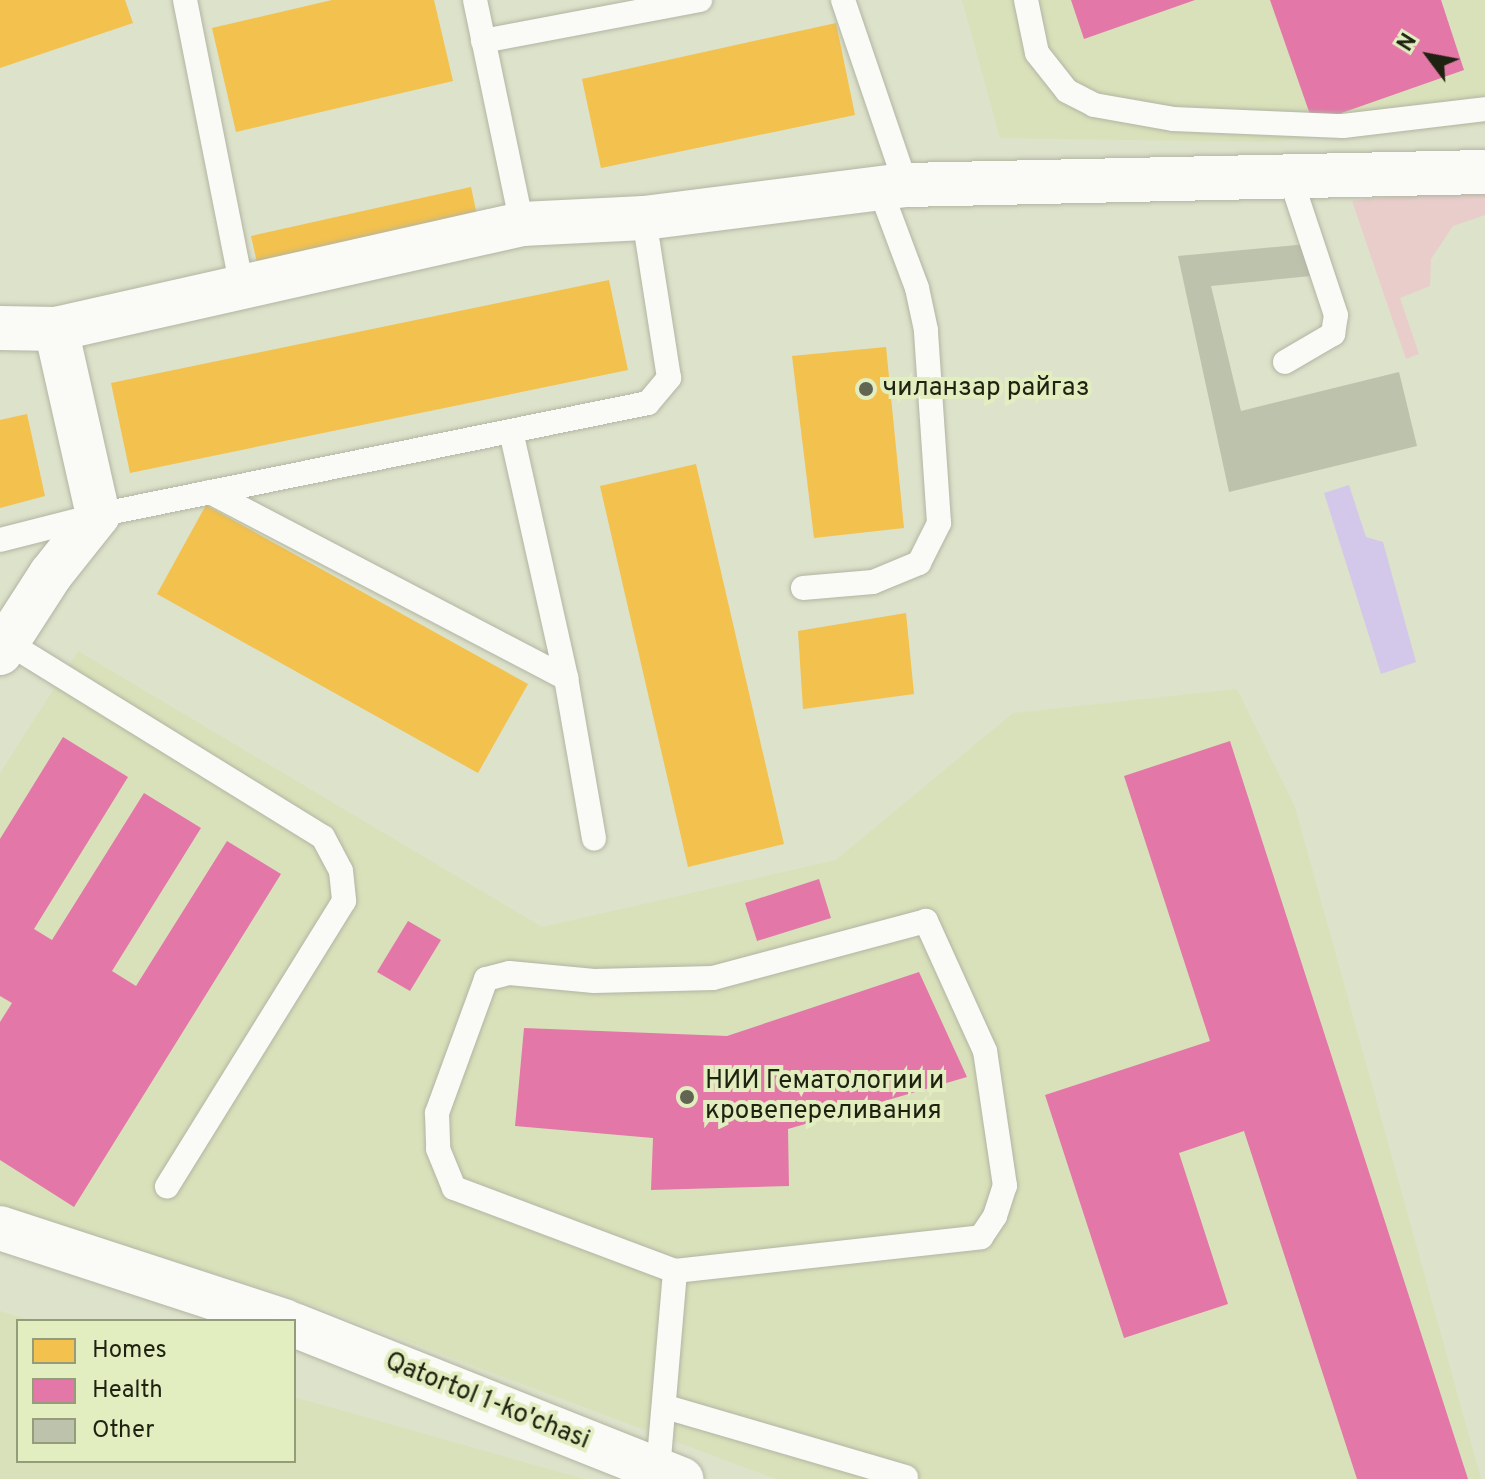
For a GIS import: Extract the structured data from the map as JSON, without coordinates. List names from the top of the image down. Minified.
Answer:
{"streets":{"street":["Qatortol 1-ko'chasi"]},"places":["чиланзар райгаз","НИИ Гематологии и кровепереливания"],"legend":["Homes","Health","Other"],"north":"top left"}
